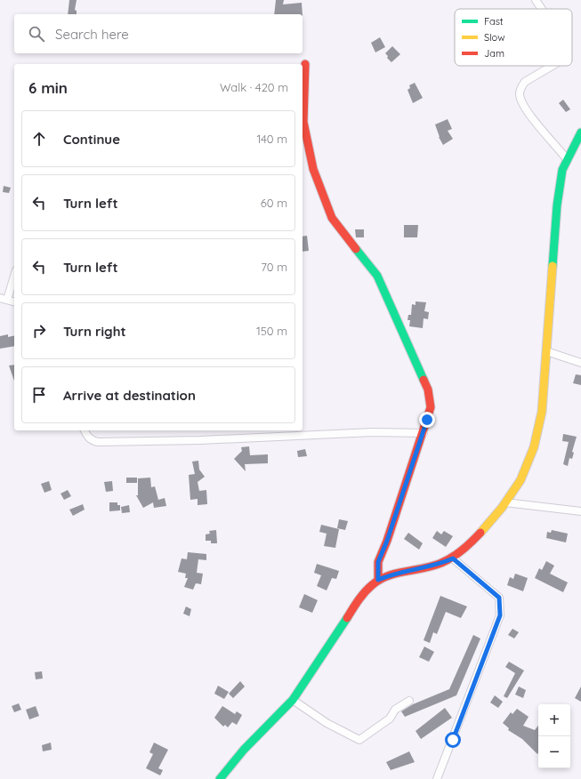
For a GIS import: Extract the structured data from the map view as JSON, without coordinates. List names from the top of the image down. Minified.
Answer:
{"legend":["Fast","Slow","Jam"],"page":{"search":"Search here","heading":["6 min","Walk · 420 m"],"list":[["Continue","140 m"],["Turn left","60 m"],["Turn left","70 m"],["Turn right","150 m"],"Arrive at destination"],"map_buttons":["+","−"]}}
